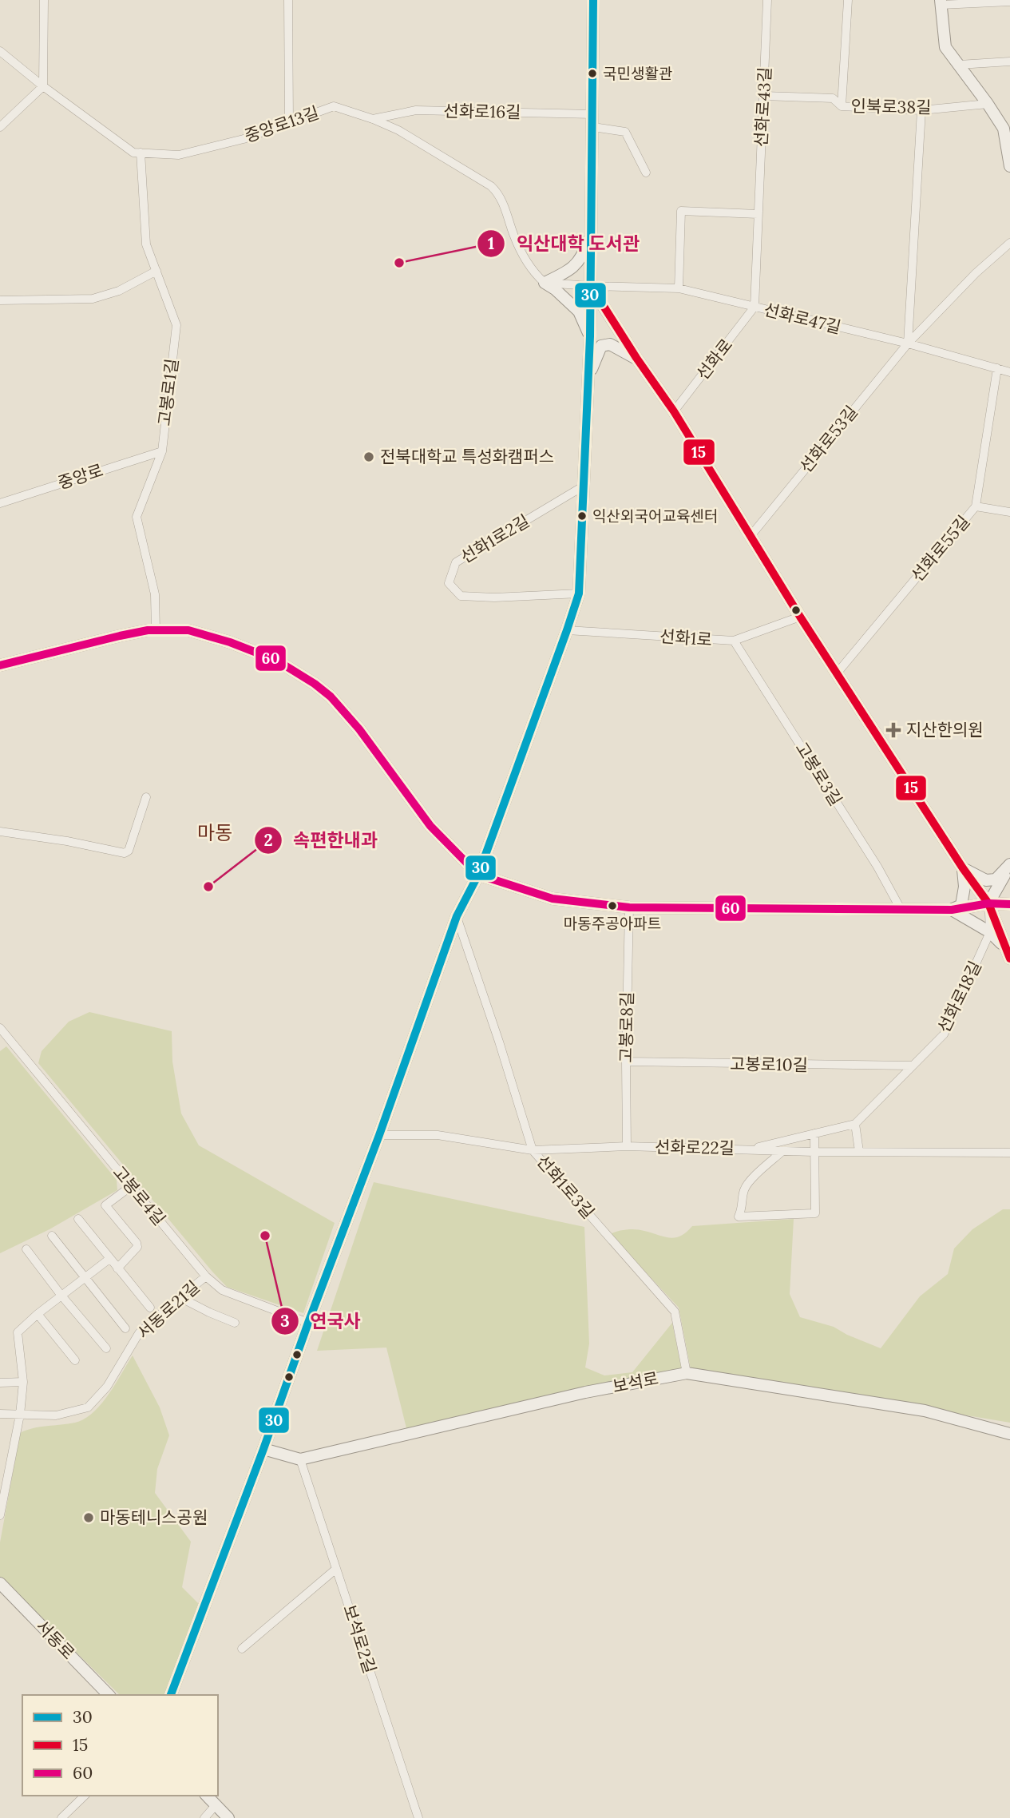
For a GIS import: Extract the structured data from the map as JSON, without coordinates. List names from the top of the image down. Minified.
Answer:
{"streets":{"street":["선화로43길","인북로38길","선화로16길","중앙로13길","선화로47길","선화로","고봉로1길","선화로53길","중앙로","선화1로2길","선화로55길","선화1로","고봉로3길","선화로18길","고봉로8길","고봉로10길","선화로22길","선화1로3길","고봉로4길","서동로21길","보석로","보석로2길","서동로"]},"crossings":[["선화로43길","인북로38길"],["선화로43길","선화로47길"],["선화로43길","선화로"],["선화로16길","중앙로13길"],["중앙로13길","고봉로1길"],["선화로47길","선화로"],["선화로47길","선화로53길"],["선화로47길","선화로55길"],["고봉로1길","중앙로"],["선화1로","고봉로3길"],["선화로18길","고봉로10길"],["고봉로8길","고봉로10길"],["고봉로8길","선화로22길"],["선화로22길","선화1로3길"],["선화1로3길","보석로"],["고봉로4길","서동로21길"],["보석로","보석로2길"]],"districts":["마동"],"places":{"other":["국민생활관","익산대학 도서관","전북대학교 특성화캠퍼스","익산외국어교육센터","속편한내과","마동주공아파트","연국사","마동테니스공원"],"health":["지산한의원"]},"lines":["transit line 30","transit line 15","transit line 60"],"legend":["30","15","60"]}
